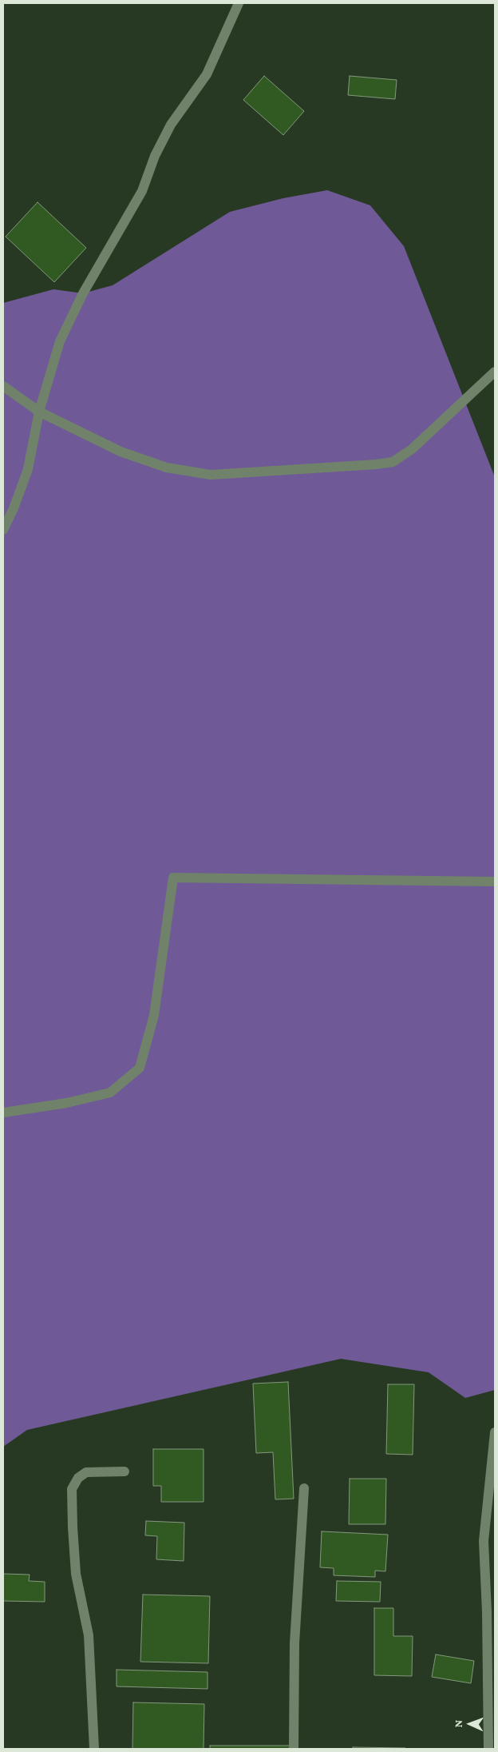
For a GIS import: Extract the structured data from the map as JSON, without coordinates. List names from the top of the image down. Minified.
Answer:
{"north":"left"}
